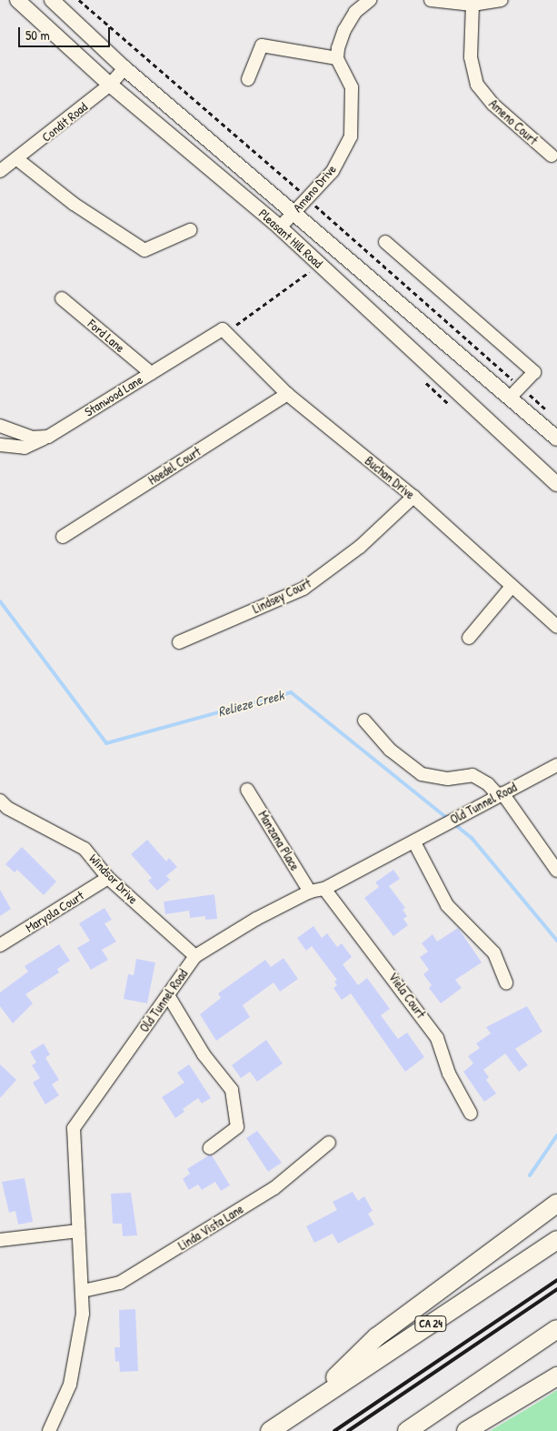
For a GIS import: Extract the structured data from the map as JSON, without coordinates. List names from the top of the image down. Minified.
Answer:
{"streets":{"highway":["CA 24"],"main road":["Pleasant Hill Road"],"street":["Condit Road","Ameno Court","Ameno Drive","Ford Lane","Stanwood Lane","Hoedel Court","Buchan Drive","Lindsey Court","Old Tunnel Road","Manzana Place","Windsor Drive","Maryola Court","Viela Court","Linda Vista Lane"]},"crossings":[["Condit Road","Pleasant Hill Road"],["Ameno Drive","Pleasant Hill Road"],["Ford Lane","Stanwood Lane"],["Stanwood Lane","Buchan Drive"],["Hoedel Court","Buchan Drive"],["Buchan Drive","Lindsey Court"],["Old Tunnel Road","Manzana Place"],["Old Tunnel Road","Windsor Drive"],["Old Tunnel Road","Viela Court"],["Old Tunnel Road","Linda Vista Lane"],["Windsor Drive","Maryola Court"]],"water":["Relieze Creek"],"scale_bar":"50 m"}
